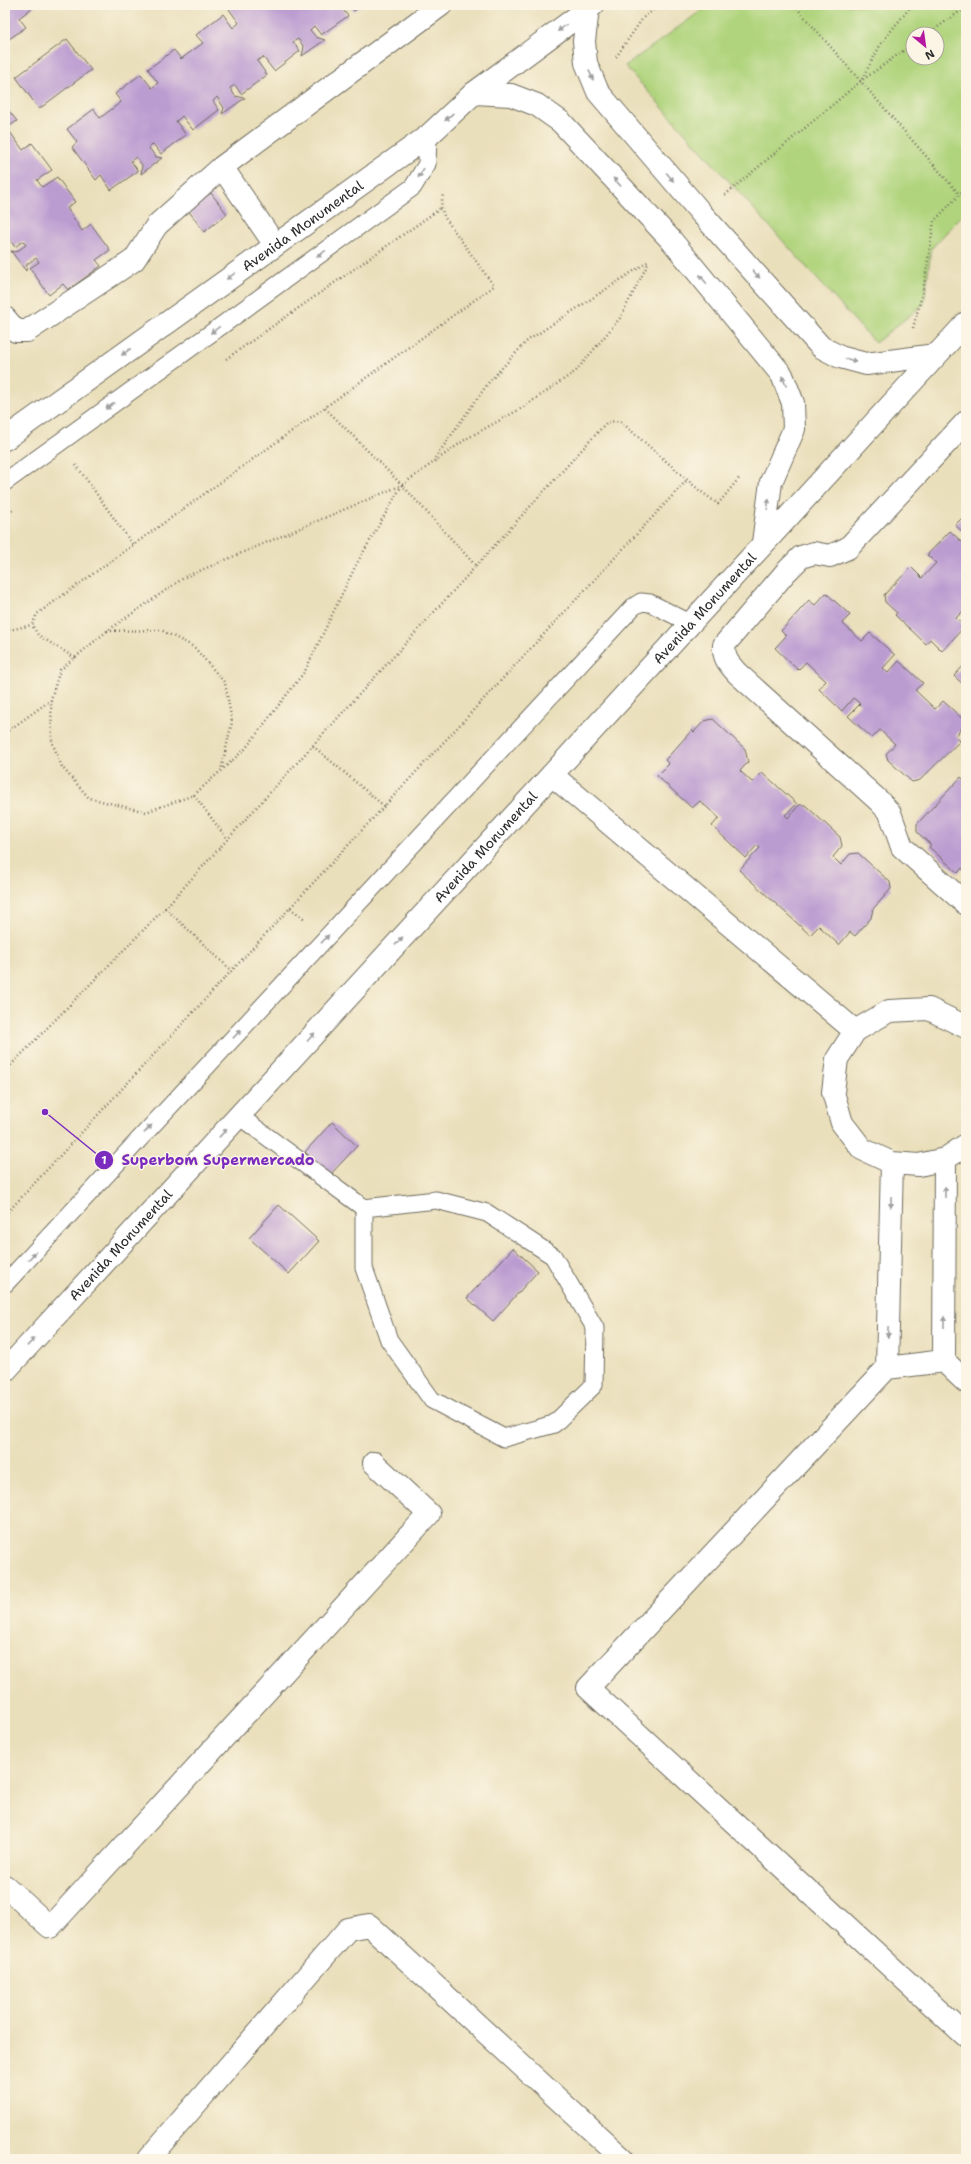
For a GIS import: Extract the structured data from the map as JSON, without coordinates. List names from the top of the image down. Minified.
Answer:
{"streets":{"street":["Avenida Monumental"]},"places":["Superbom Supermercado"],"north":"bottom right"}
